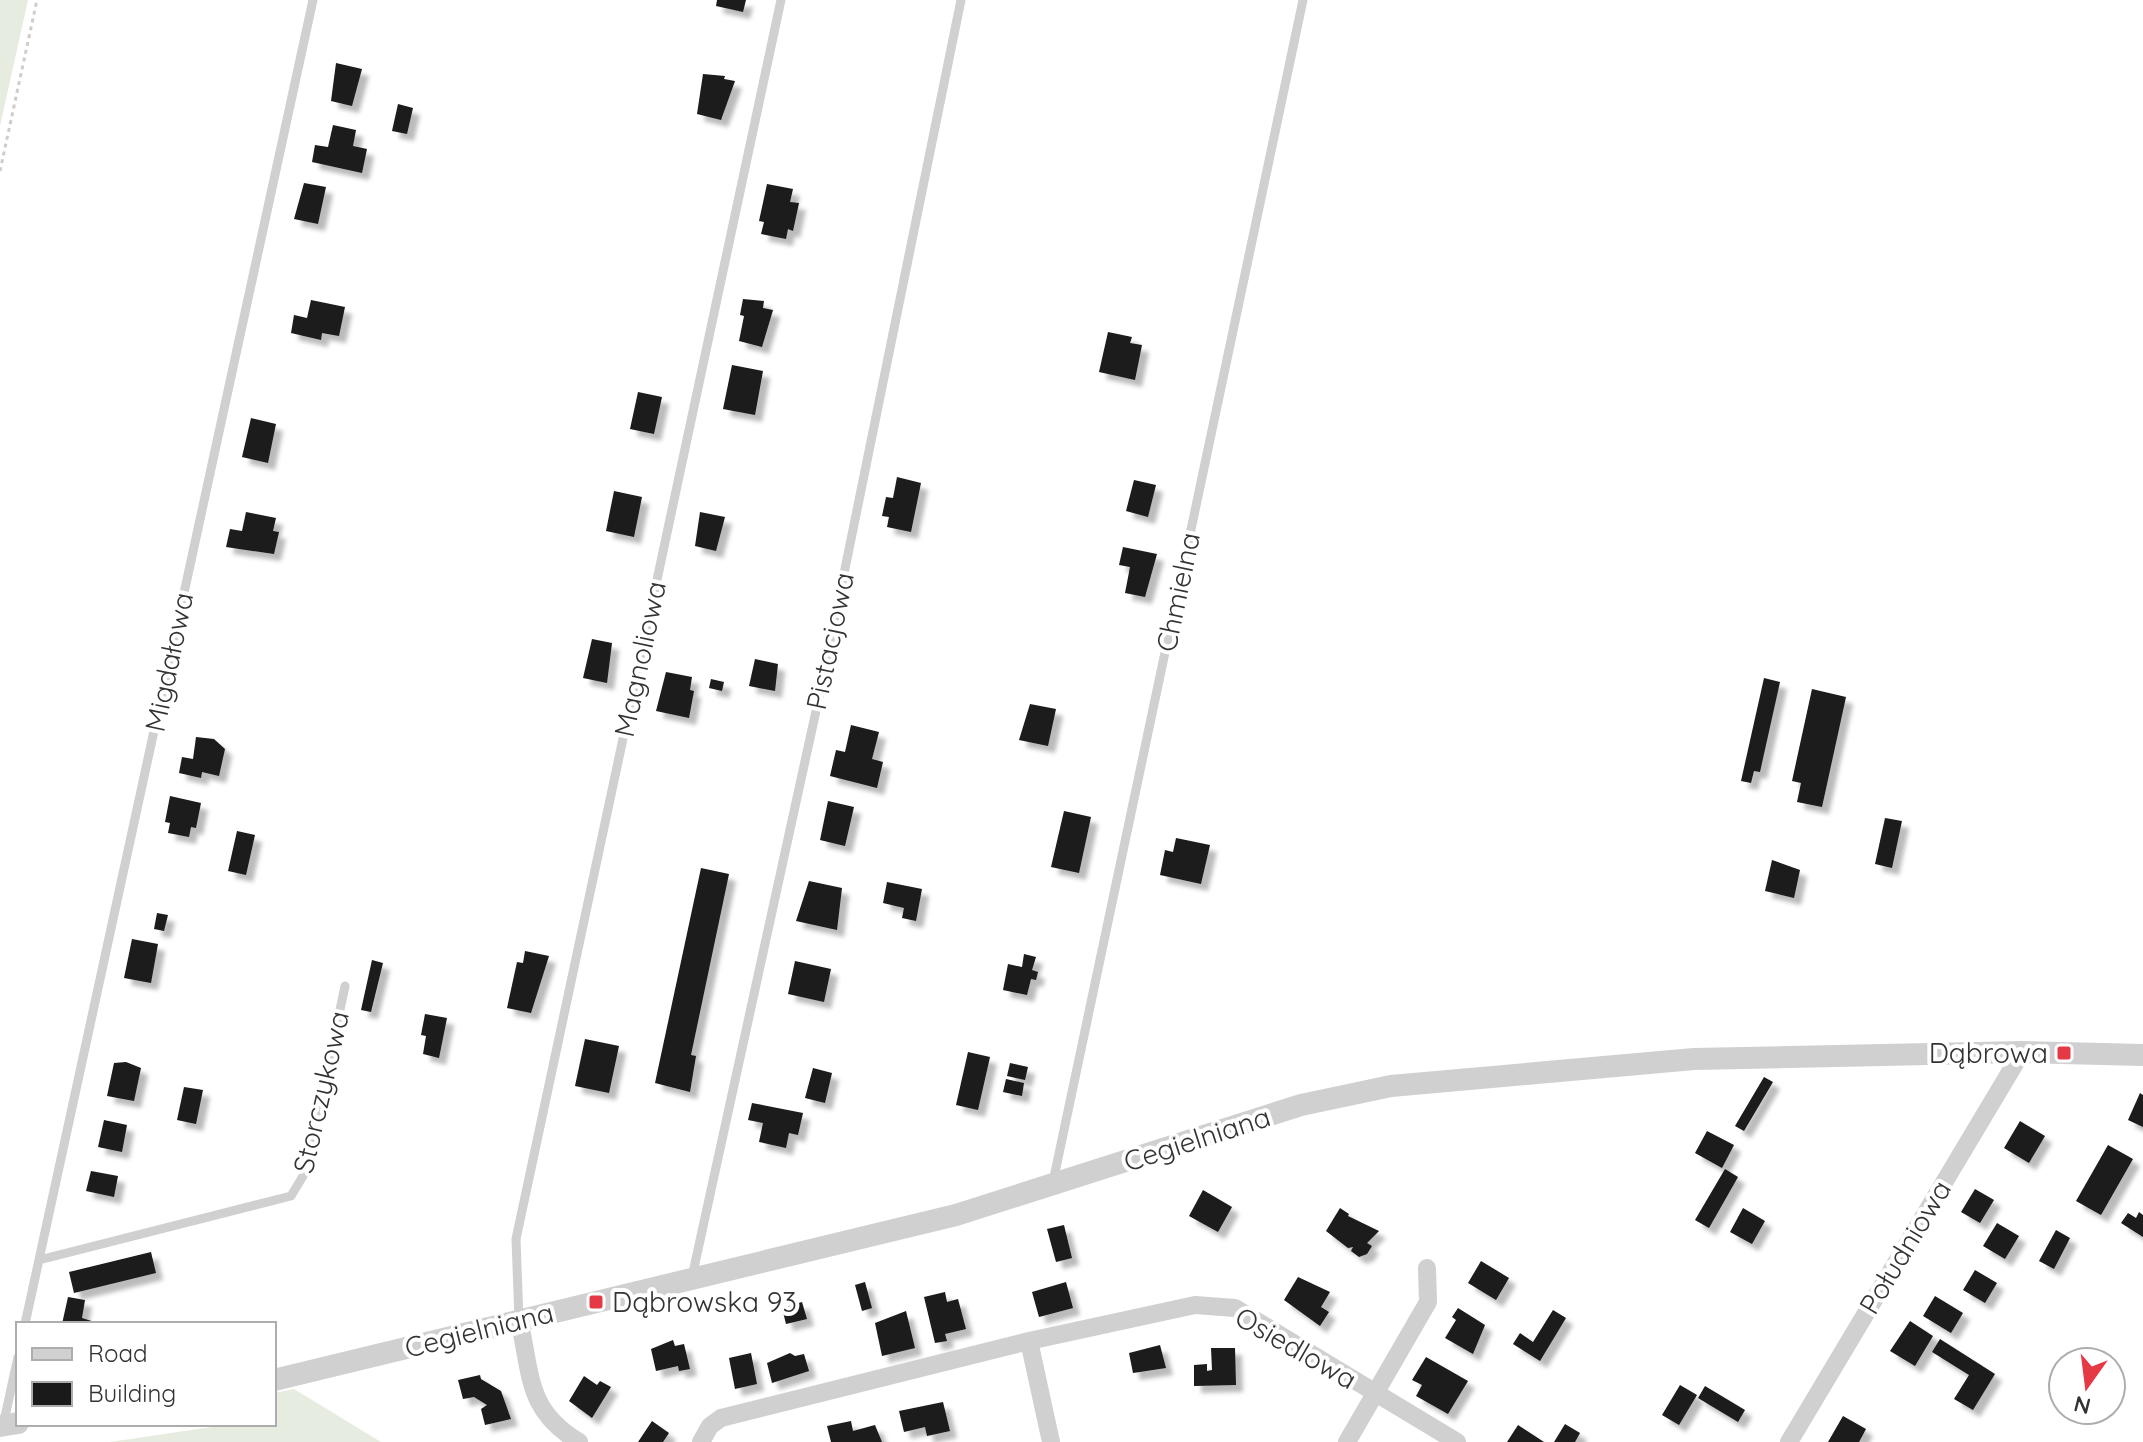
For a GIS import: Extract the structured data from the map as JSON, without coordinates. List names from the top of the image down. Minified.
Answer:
{"streets":{"street":["Cegielniana","Południowa","Osiedlowa"],"lane":["Chmielna","Pistacjowa","Magnoliowa","Migdałowa","Storczykowa"]},"crossings":[["Chmielna","Cegielniana"],["Pistacjowa","Cegielniana"],["Magnoliowa","Cegielniana"],["Migdałowa","Storczykowa"],["Cegielniana","Południowa"]],"places":{"transit":["Dąbrowa","Dąbrowska 93"]},"legend":["Road","Building"],"north":"bottom"}
